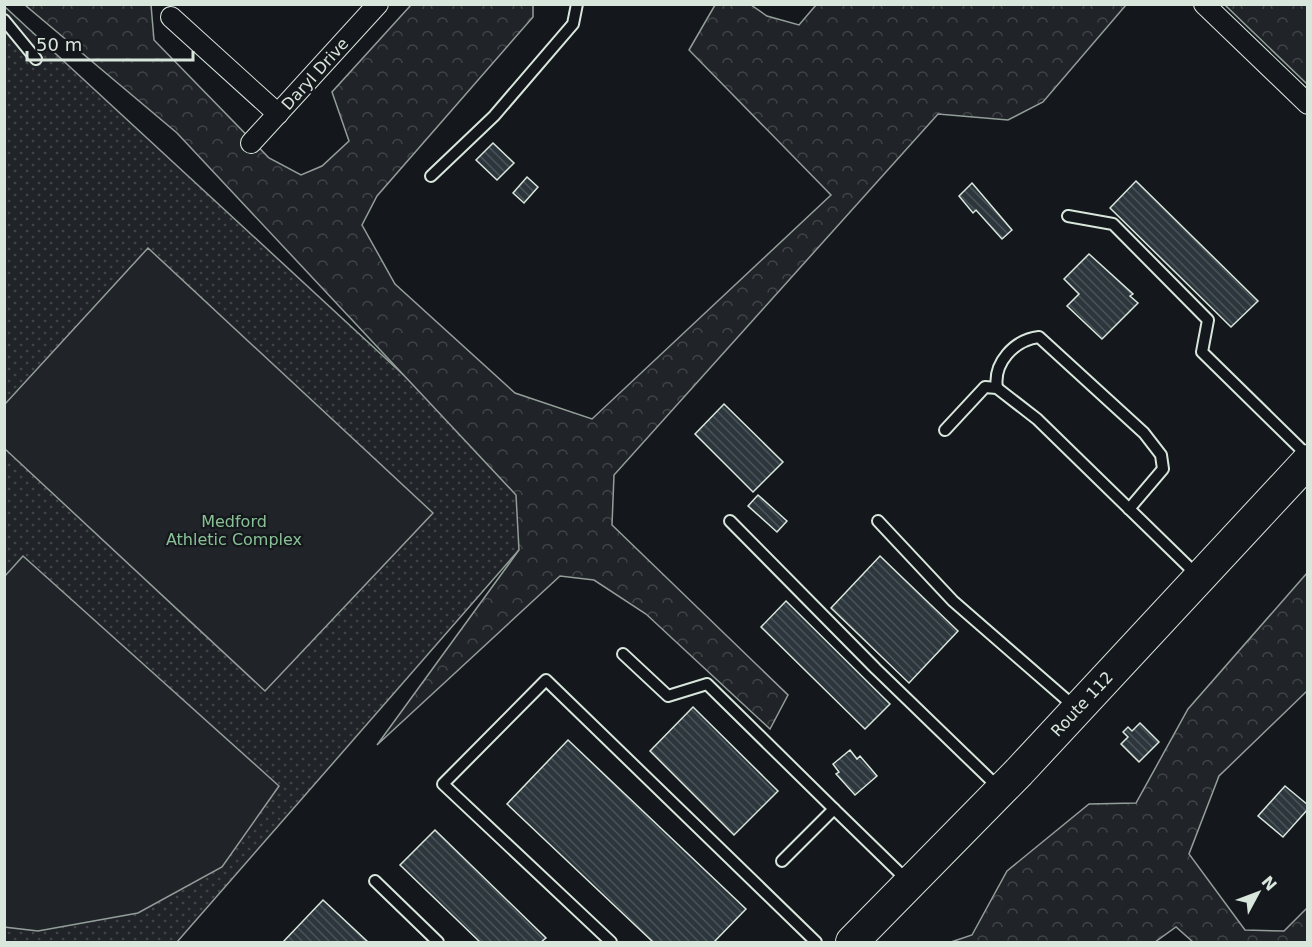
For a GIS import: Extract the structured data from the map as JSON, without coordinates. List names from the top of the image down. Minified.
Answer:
{"streets":{"main road":["Route 112"],"street":["Daryl Drive"]},"parks":["Medford Athletic Complex"],"scale_bar":"50 m","north":"top right"}
